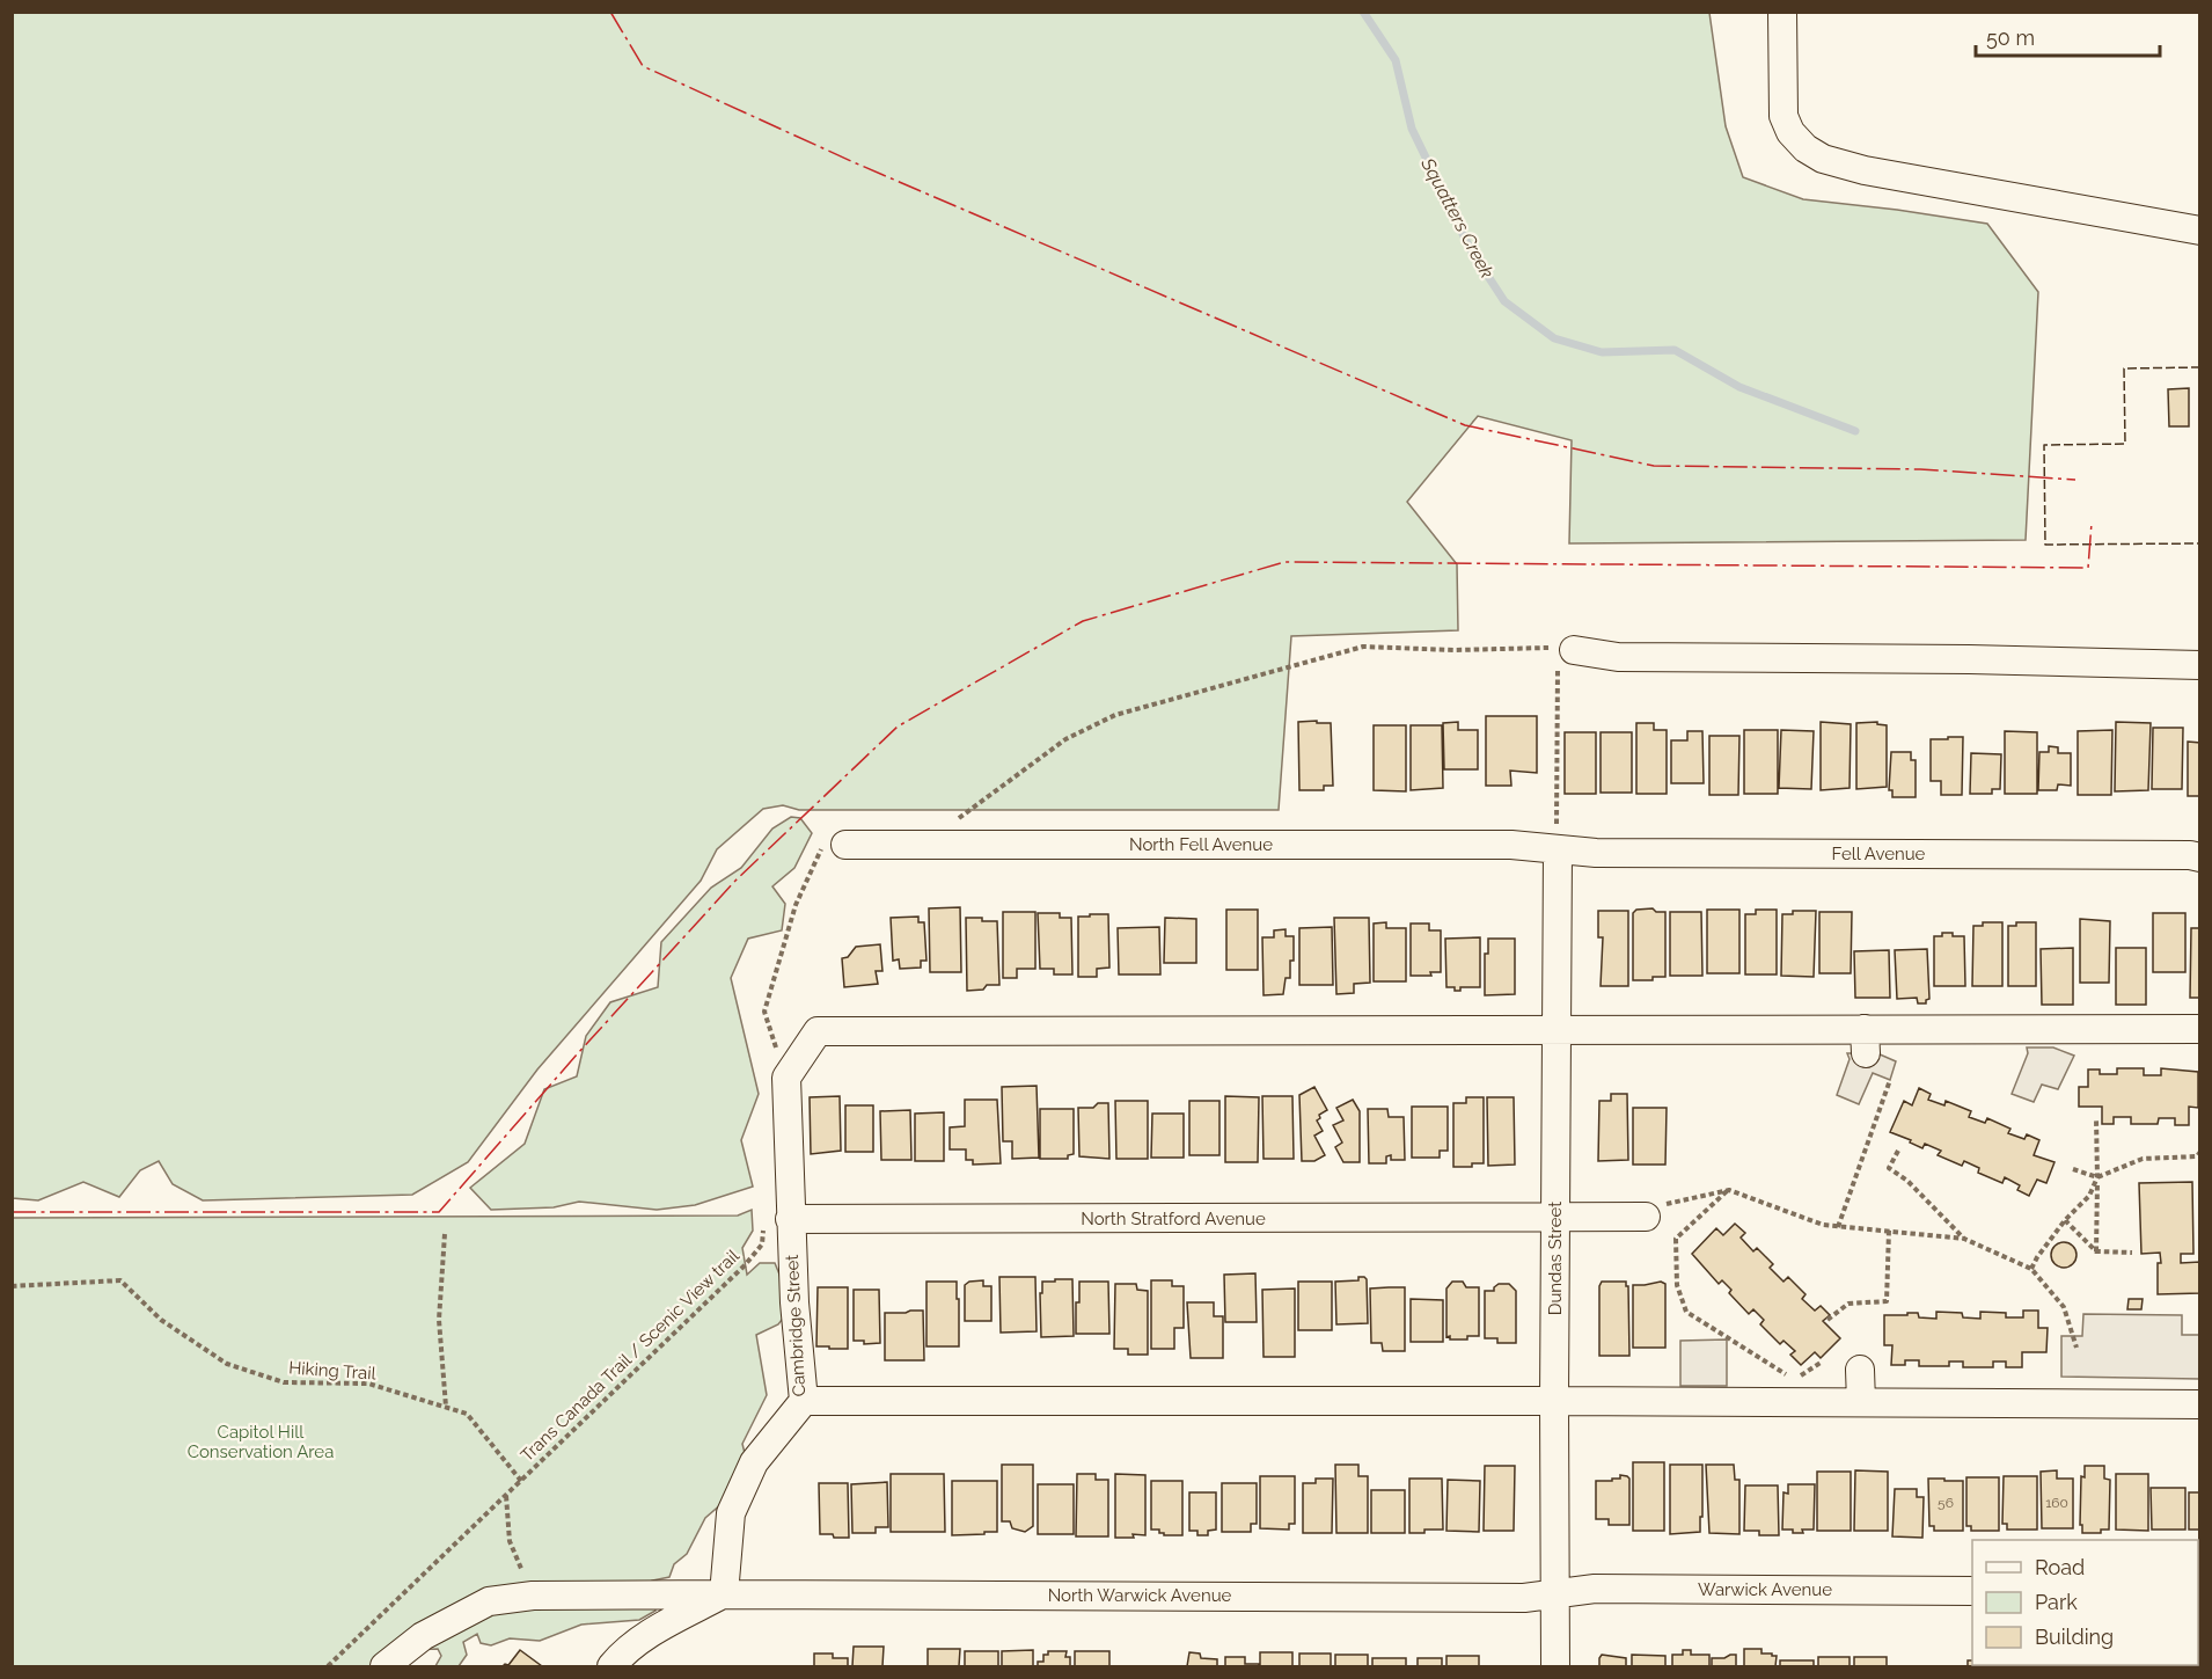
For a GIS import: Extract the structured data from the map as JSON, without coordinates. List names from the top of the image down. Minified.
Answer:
{"streets":{"street":["North Fell Avenue","Fell Avenue","North Stratford Avenue","Dundas Street","Cambridge Street","Warwick Avenue","North Warwick Avenue"],"path":["Trans Canada Trail / Scenic View trail","Hiking Trail"]},"crossings":[["North Fell Avenue","Fell Avenue"],["North Fell Avenue","Dundas Street"],["Fell Avenue","Dundas Street"],["North Stratford Avenue","Dundas Street"],["North Stratford Avenue","Cambridge Street"],["North Stratford Avenue","Trans Canada Trail / Scenic View trail"],["Dundas Street","Warwick Avenue"],["Dundas Street","North Warwick Avenue"],["Cambridge Street","Trans Canada Trail / Scenic View trail"],["Cambridge Street","North Warwick Avenue"],["Trans Canada Trail / Scenic View trail","Hiking Trail"],["Warwick Avenue","North Warwick Avenue"]],"water":["Squatters Creek"],"parks":["Capitol Hill Conservation Area"],"house_numbers":["56","160"],"legend":["Road","Park","Building"],"scale_bar":"50 m"}
